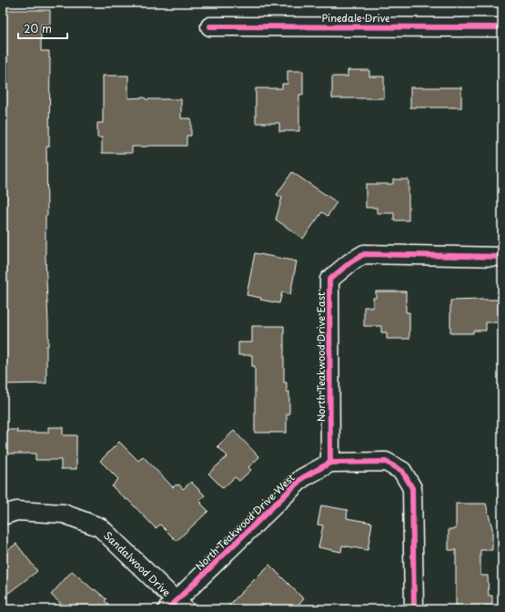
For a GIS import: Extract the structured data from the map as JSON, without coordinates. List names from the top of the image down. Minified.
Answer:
{"streets":{"street":["Pinedale Drive","North Teakwood Drive East","North Teakwood Drive West","Sandalwood Drive"]},"crossings":[["North Teakwood Drive East","North Teakwood Drive West"],["North Teakwood Drive West","Sandalwood Drive"]],"scale_bar":"20 m"}
